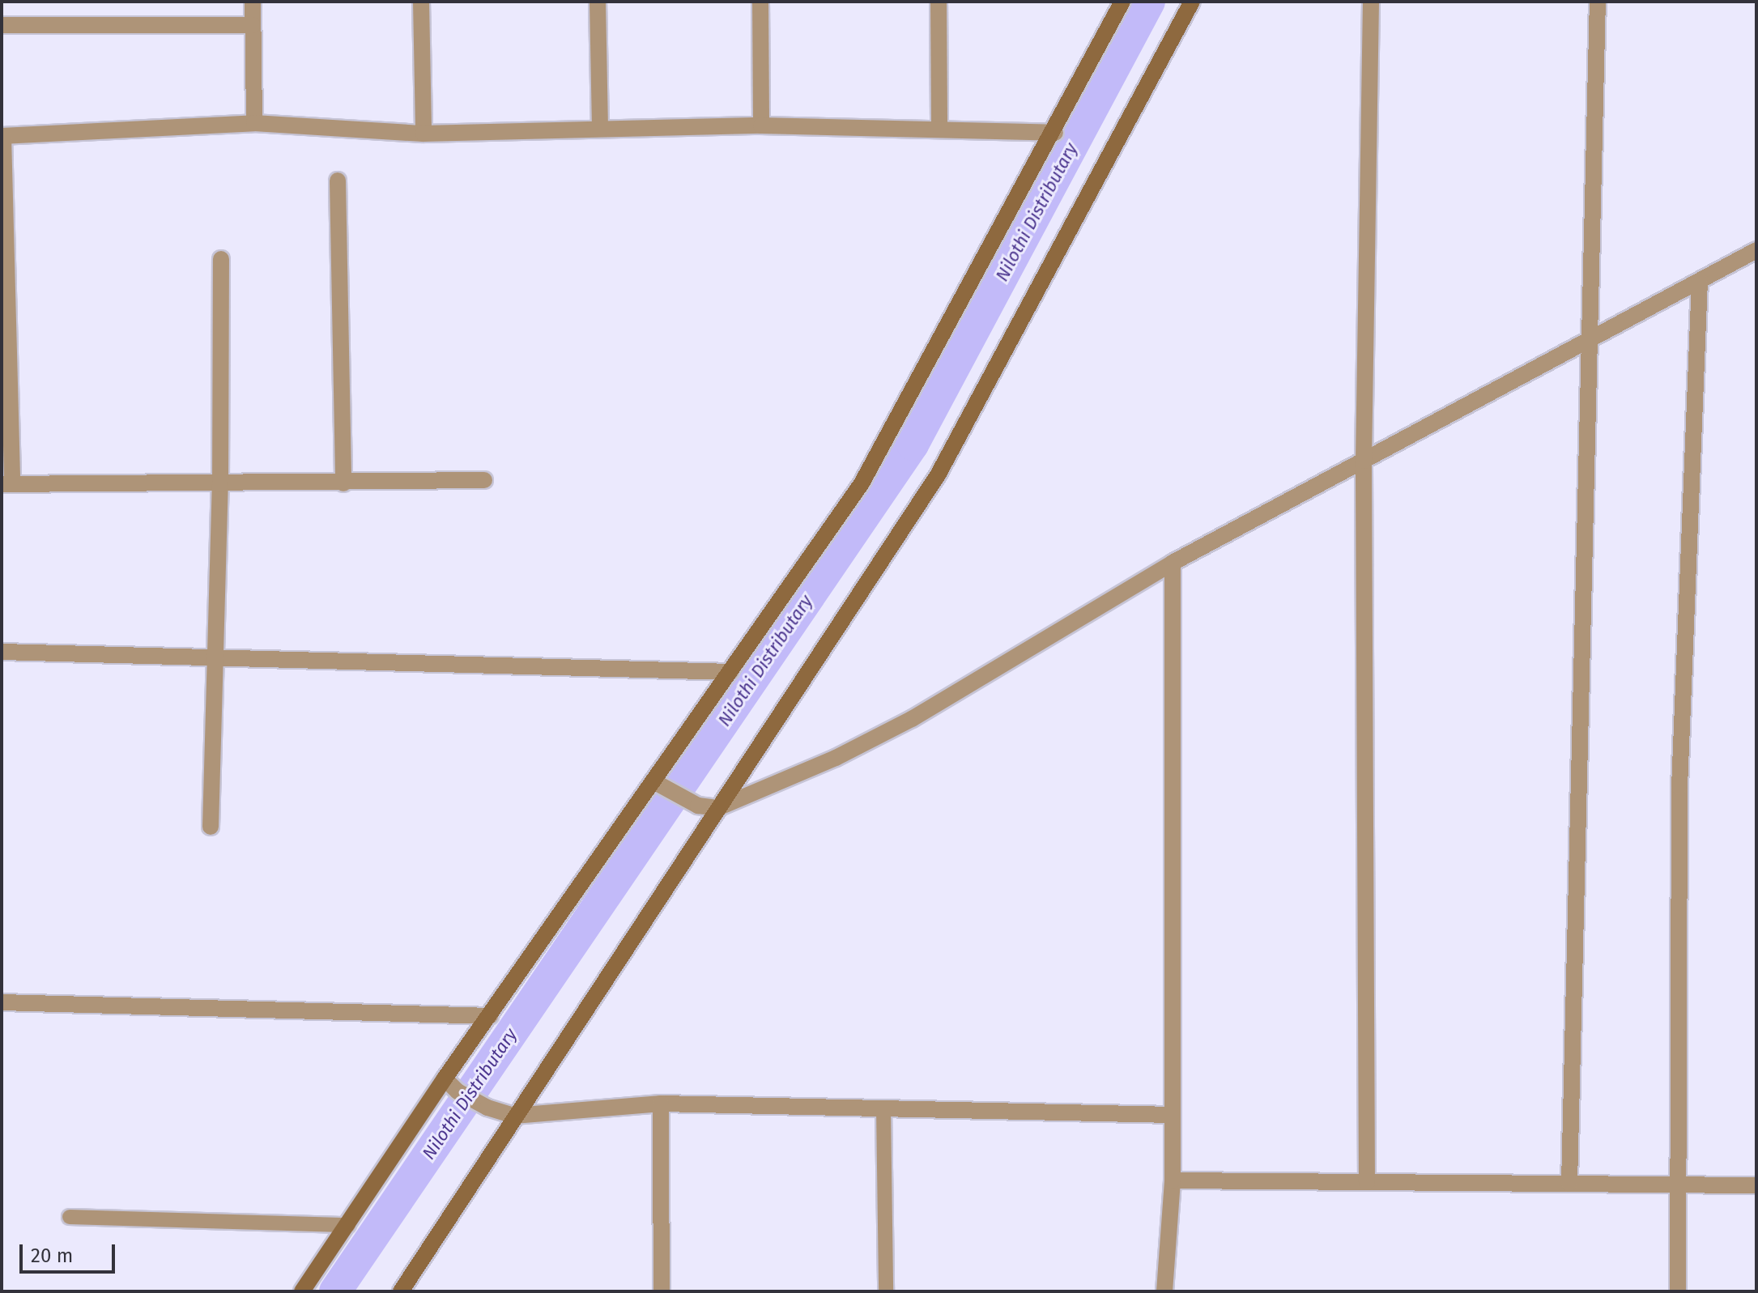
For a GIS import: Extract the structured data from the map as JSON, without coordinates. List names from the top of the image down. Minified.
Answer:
{"water":["Nilothi Distributary"],"scale_bar":"20 m"}
